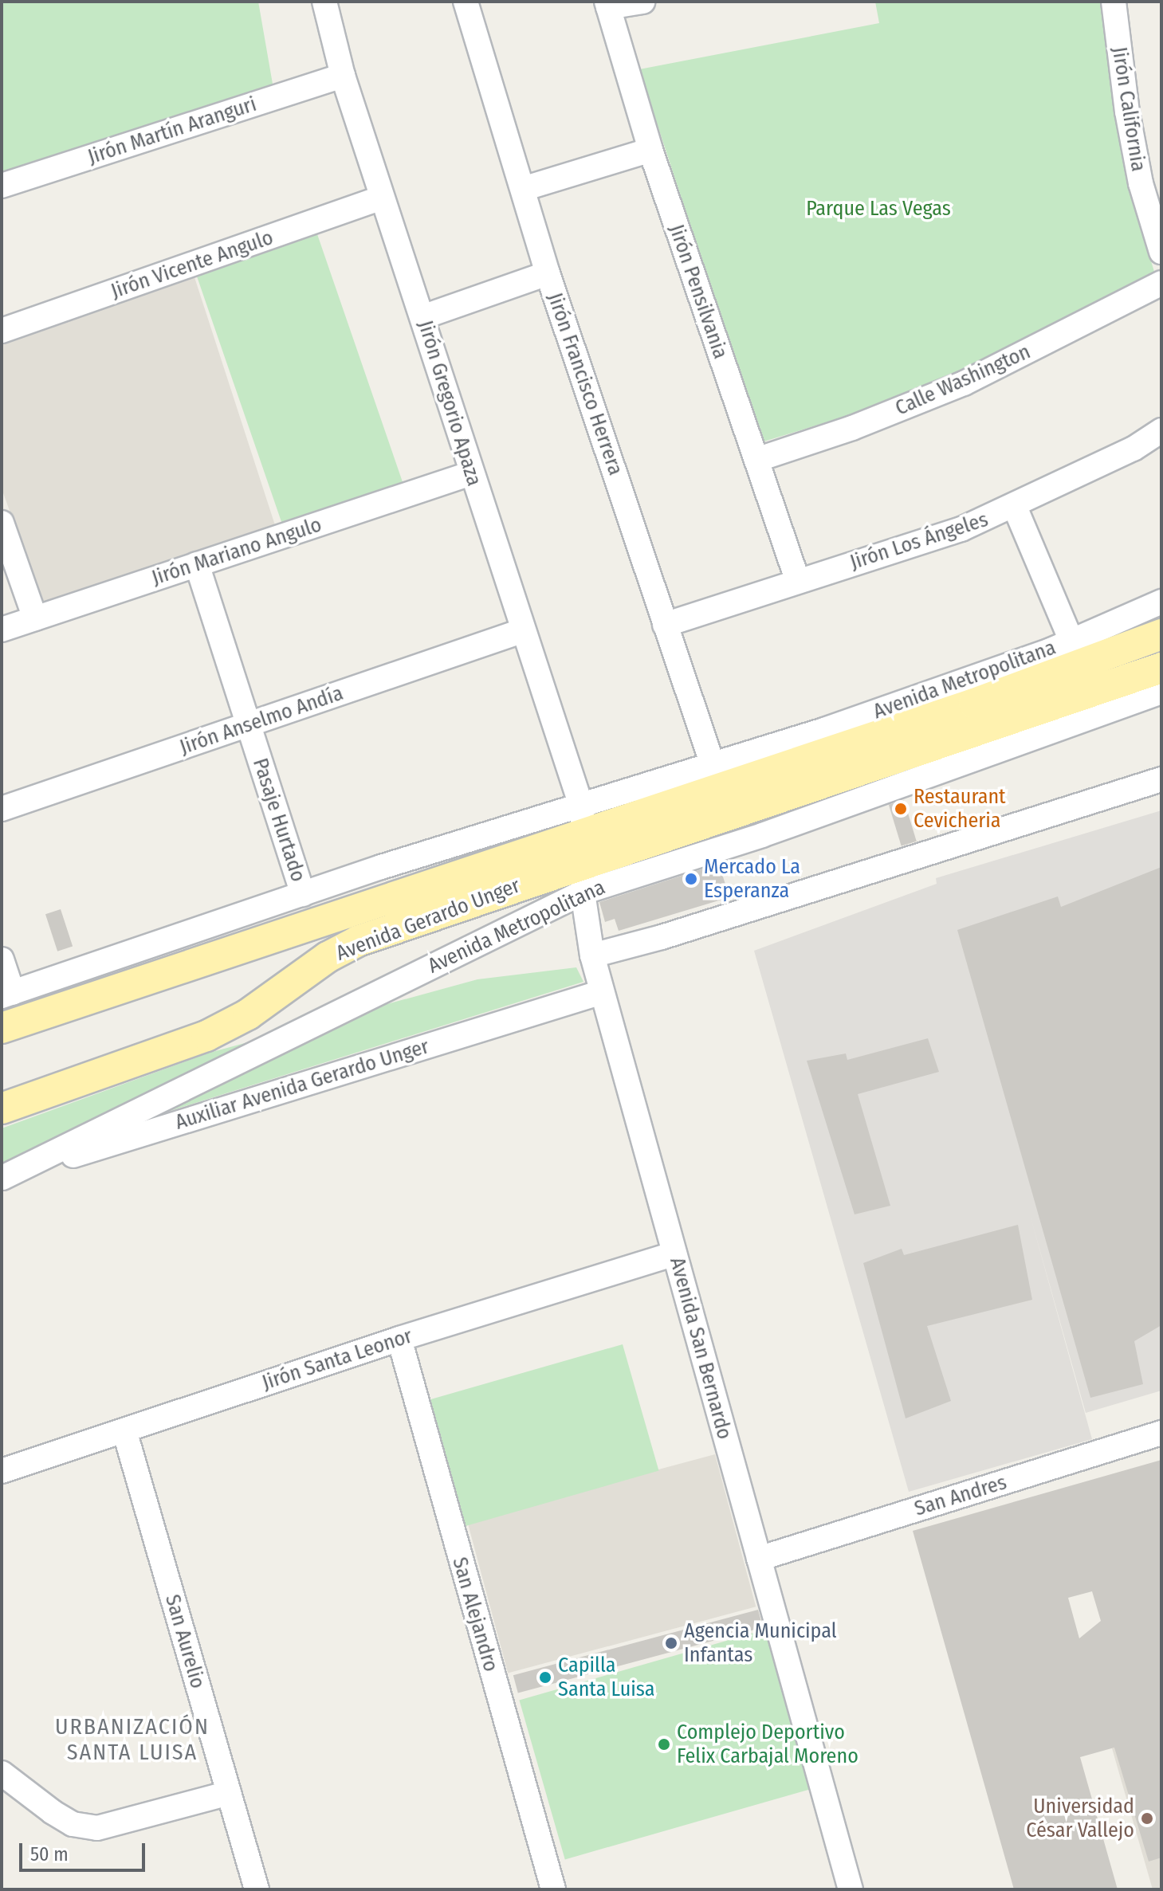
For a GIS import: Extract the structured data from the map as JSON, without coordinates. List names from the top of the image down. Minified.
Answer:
{"streets":{"main road":["Avenida Metropolitana","Avenida Gerardo Unger"],"street":["Jirón California","Jirón Martín Aranguri","Jirón Vicente Angulo","Jirón Pensilvania","Calle Washington","Jirón Francisco Herrera","Jirón Gregorio Apaza","Jirón Los Ángeles","Jirón Mariano Angulo","Jirón Anselmo Andía","Pasaje Hurtado","Auxiliar Avenida Gerardo Unger","Avenida San Bernardo","Jirón Santa Leonor","San Andres","San Alejandro","San Aurelio"]},"crossings":[["Jirón Martín Aranguri","Jirón Gregorio Apaza"],["Jirón Vicente Angulo","Jirón Gregorio Apaza"],["Jirón Pensilvania","Calle Washington"],["Jirón Pensilvania","Jirón Los Ángeles"],["Jirón Francisco Herrera","Jirón Los Ángeles"],["Jirón Francisco Herrera","Avenida Metropolitana"],["Jirón Gregorio Apaza","Jirón Mariano Angulo"],["Jirón Gregorio Apaza","Avenida Metropolitana"],["Jirón Gregorio Apaza","Jirón Anselmo Andía"],["Jirón Gregorio Apaza","Avenida San Bernardo"],["Jirón Mariano Angulo","Pasaje Hurtado"],["Avenida Metropolitana","Avenida Gerardo Unger"],["Avenida Metropolitana","Auxiliar Avenida Gerardo Unger"],["Avenida Metropolitana","Avenida San Bernardo"],["Jirón Anselmo Andía","Pasaje Hurtado"],["Avenida Gerardo Unger","Avenida San Bernardo"],["Auxiliar Avenida Gerardo Unger","Avenida San Bernardo"],["Avenida San Bernardo","Jirón Santa Leonor"],["Avenida San Bernardo","San Andres"],["Jirón Santa Leonor","San Alejandro"],["Jirón Santa Leonor","San Aurelio"]],"districts":["URBANIZACIÓN SANTA LUISA"],"parks":["Parque Las Vegas"],"places":["Restaurant Cevicheria","Mercado La Esperanza","Agencia Municipal Infantas","Capilla Santa Luisa","Complejo Deportivo Felix Carbajal Moreno","Universidad César Vallejo"],"scale_bar":"50 m"}
